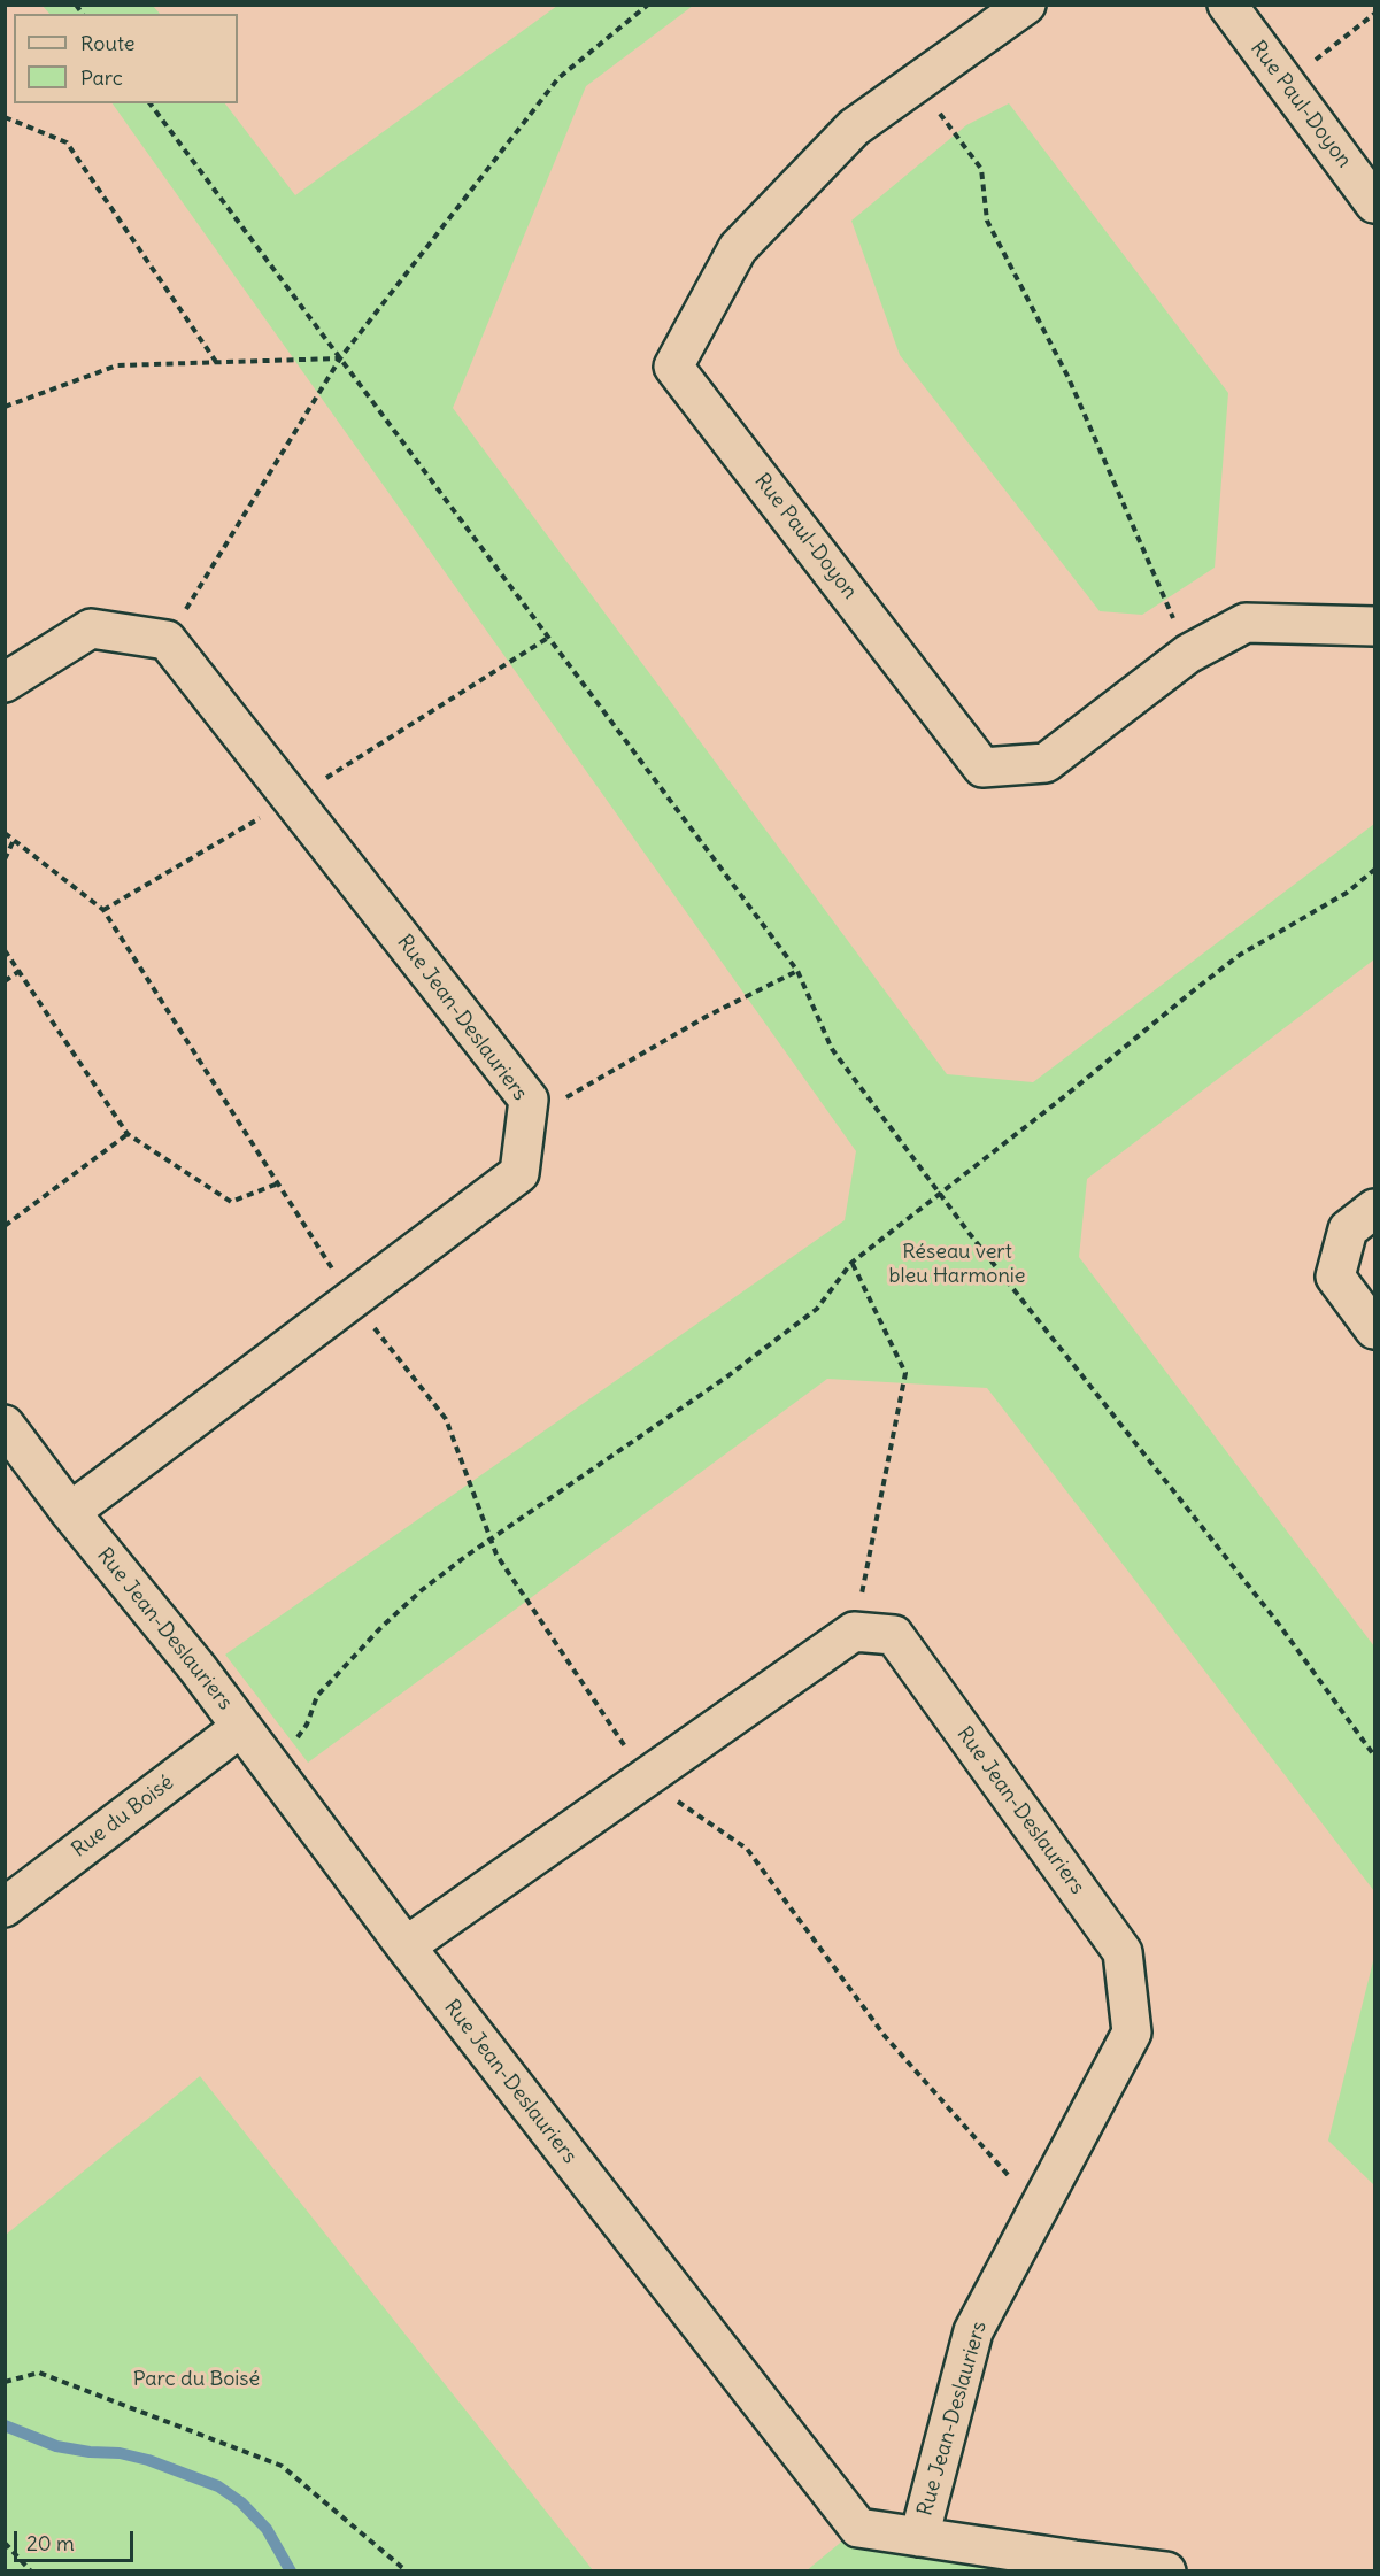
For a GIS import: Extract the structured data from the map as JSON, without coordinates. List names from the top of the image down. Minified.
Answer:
{"streets":{"street":["Rue Paul-Doyon","Rue Jean-Deslauriers","Rue du Boisé"]},"crossings":[["Rue Jean-Deslauriers","Rue du Boisé"]],"parks":["Réseau vert bleu Harmonie","Parc du Boisé"],"legend":["Route","Parc"],"scale_bar":"20 m"}
